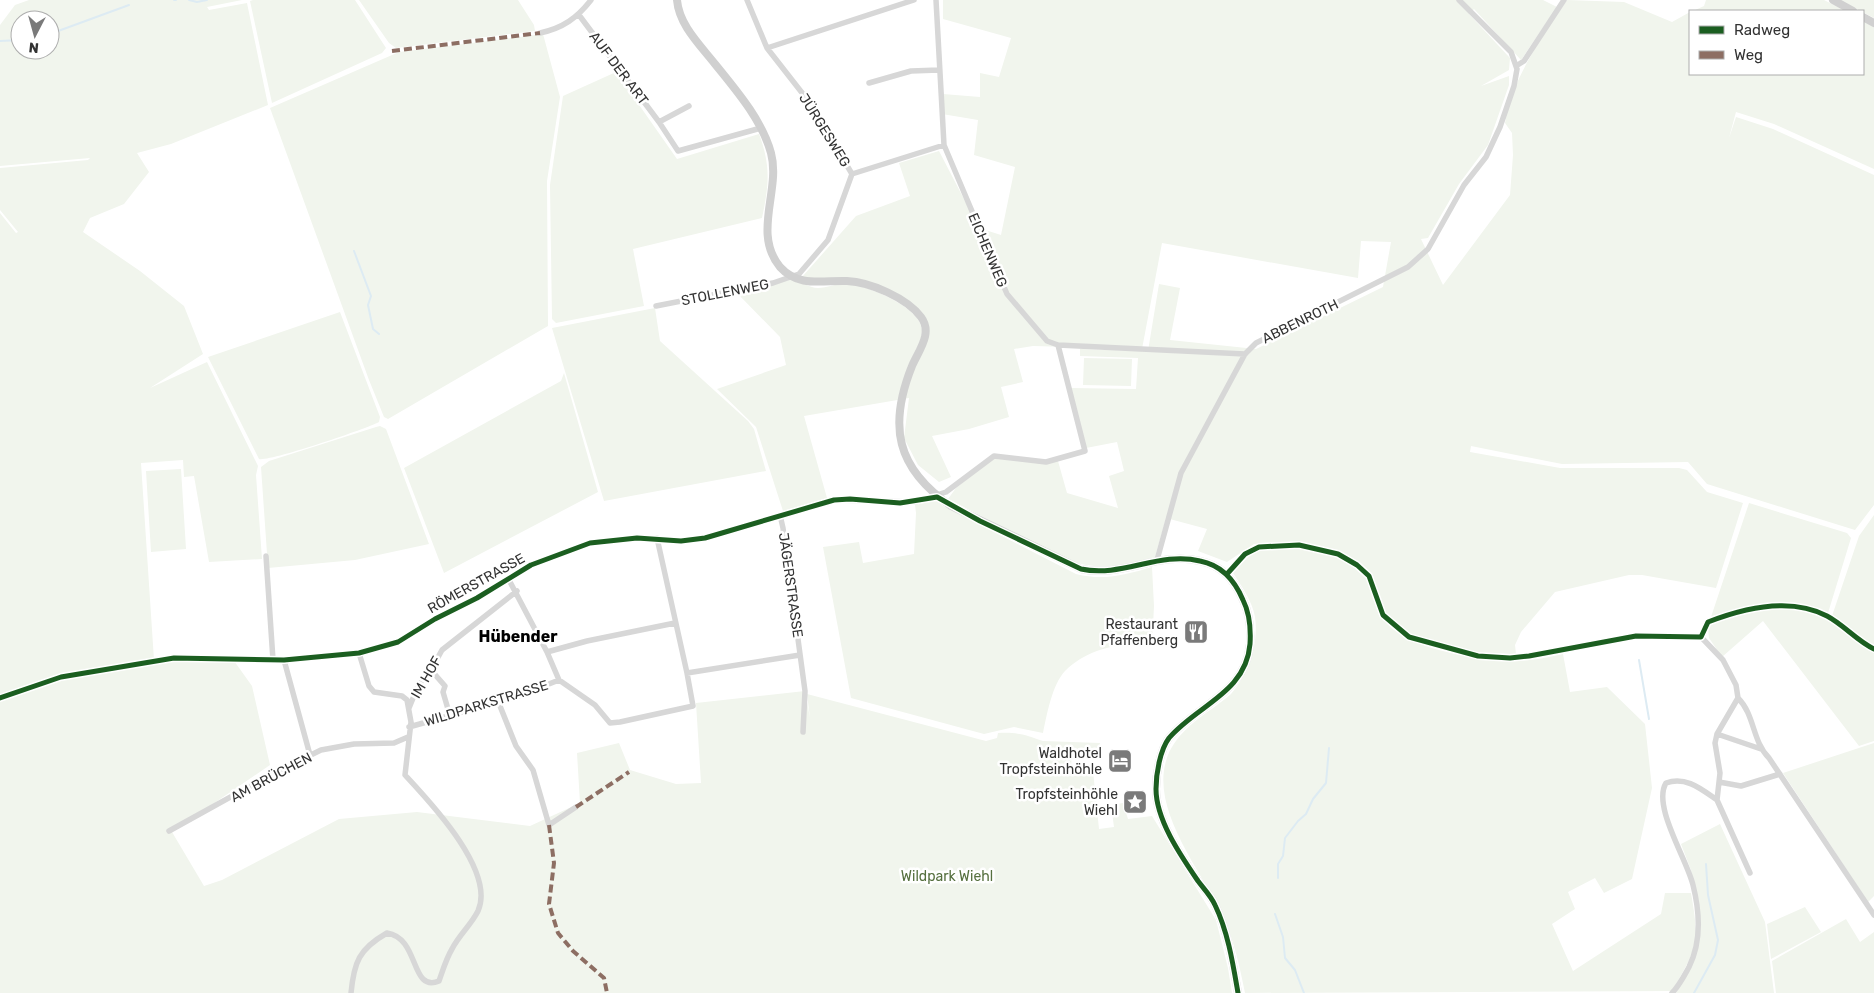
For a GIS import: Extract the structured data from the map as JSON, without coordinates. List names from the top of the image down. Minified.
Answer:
{"streets":{"street":["AUF DER ART","JÜRGESWEG","EICHENWEG","STOLLENWEG","ABBENROTH","RÖMERSTRASSE","JÄGERSTRASSE","IM HOF","WILDPARKSTRASSE","AM BRÜCHEN"]},"crossings":[["JÜRGESWEG","STOLLENWEG"],["RÖMERSTRASSE","JÄGERSTRASSE"],["JÄGERSTRASSE","WILDPARKSTRASSE"]],"districts":["Hübender"],"parks":["Wildpark Wiehl"],"places":{"restaurant":["Restaurant Pfaffenberg"],"hotel":["Waldhotel Tropfsteinhöhle"],"place":["Tropfsteinhöhle Wiehl"]},"legend":["Radweg","Weg"],"north":"bottom"}
